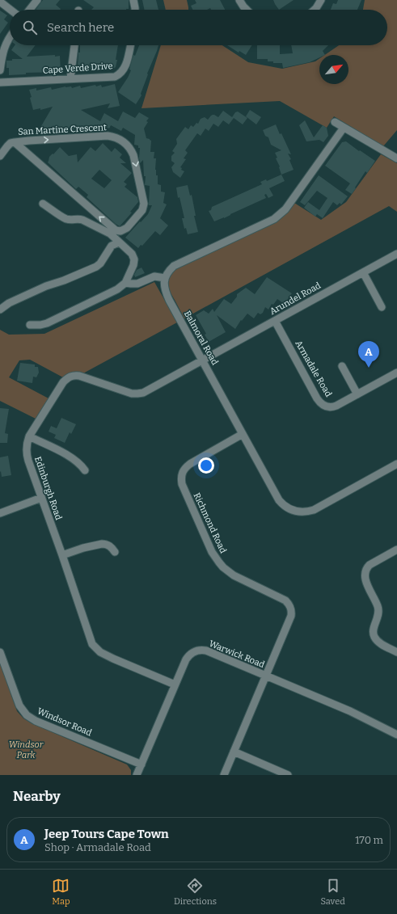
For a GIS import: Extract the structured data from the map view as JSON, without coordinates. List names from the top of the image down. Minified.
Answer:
{"streets":{"street":["Cape Verde Drive","San Martine Crescent","Arundel Road","Balmoral Road","Armadale Road","Edinburgh Road","Richmond Road","Warwick Road","Windsor Road"]},"crossings":[["Arundel Road","Balmoral Road"],["Arundel Road","Armadale Road"],["Arundel Road","Edinburgh Road"],["Balmoral Road","Edinburgh Road"],["Balmoral Road","Richmond Road"],["Edinburgh Road","Warwick Road"],["Richmond Road","Warwick Road"],["Warwick Road","Windsor Road"]],"parks":["Windsor Park"],"north":"top right","page":{"search":"Search here","pins":"A","heading":"Nearby","list":[{"mark":"A","name":"Jeep Tours Cape Town","note":"Shop · Armadale Road","value":"170 m"}],"nav":["Map","Directions","Saved"]}}
